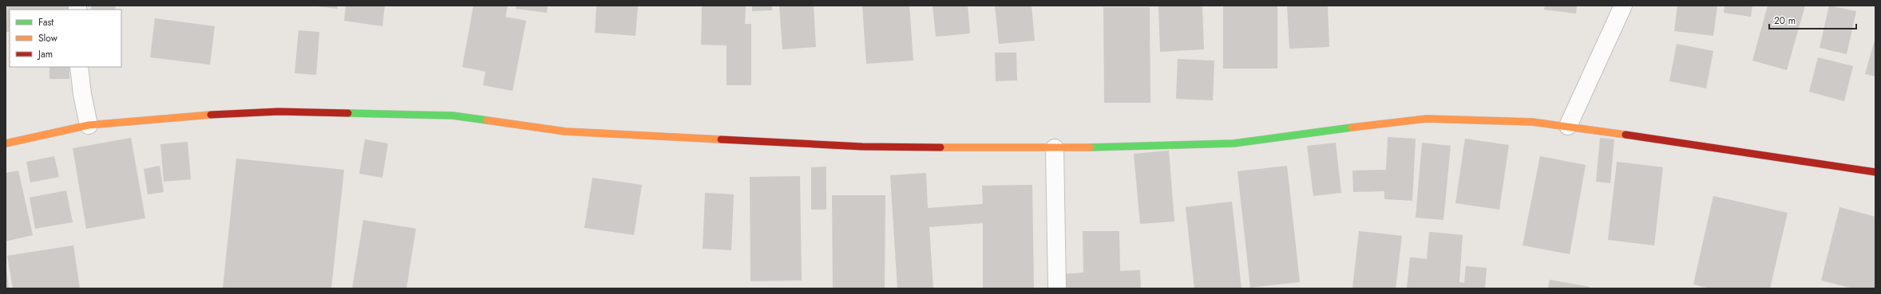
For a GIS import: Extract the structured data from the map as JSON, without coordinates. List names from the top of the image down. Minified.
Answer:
{"legend":["Fast","Slow","Jam"],"scale_bar":"20 m"}
